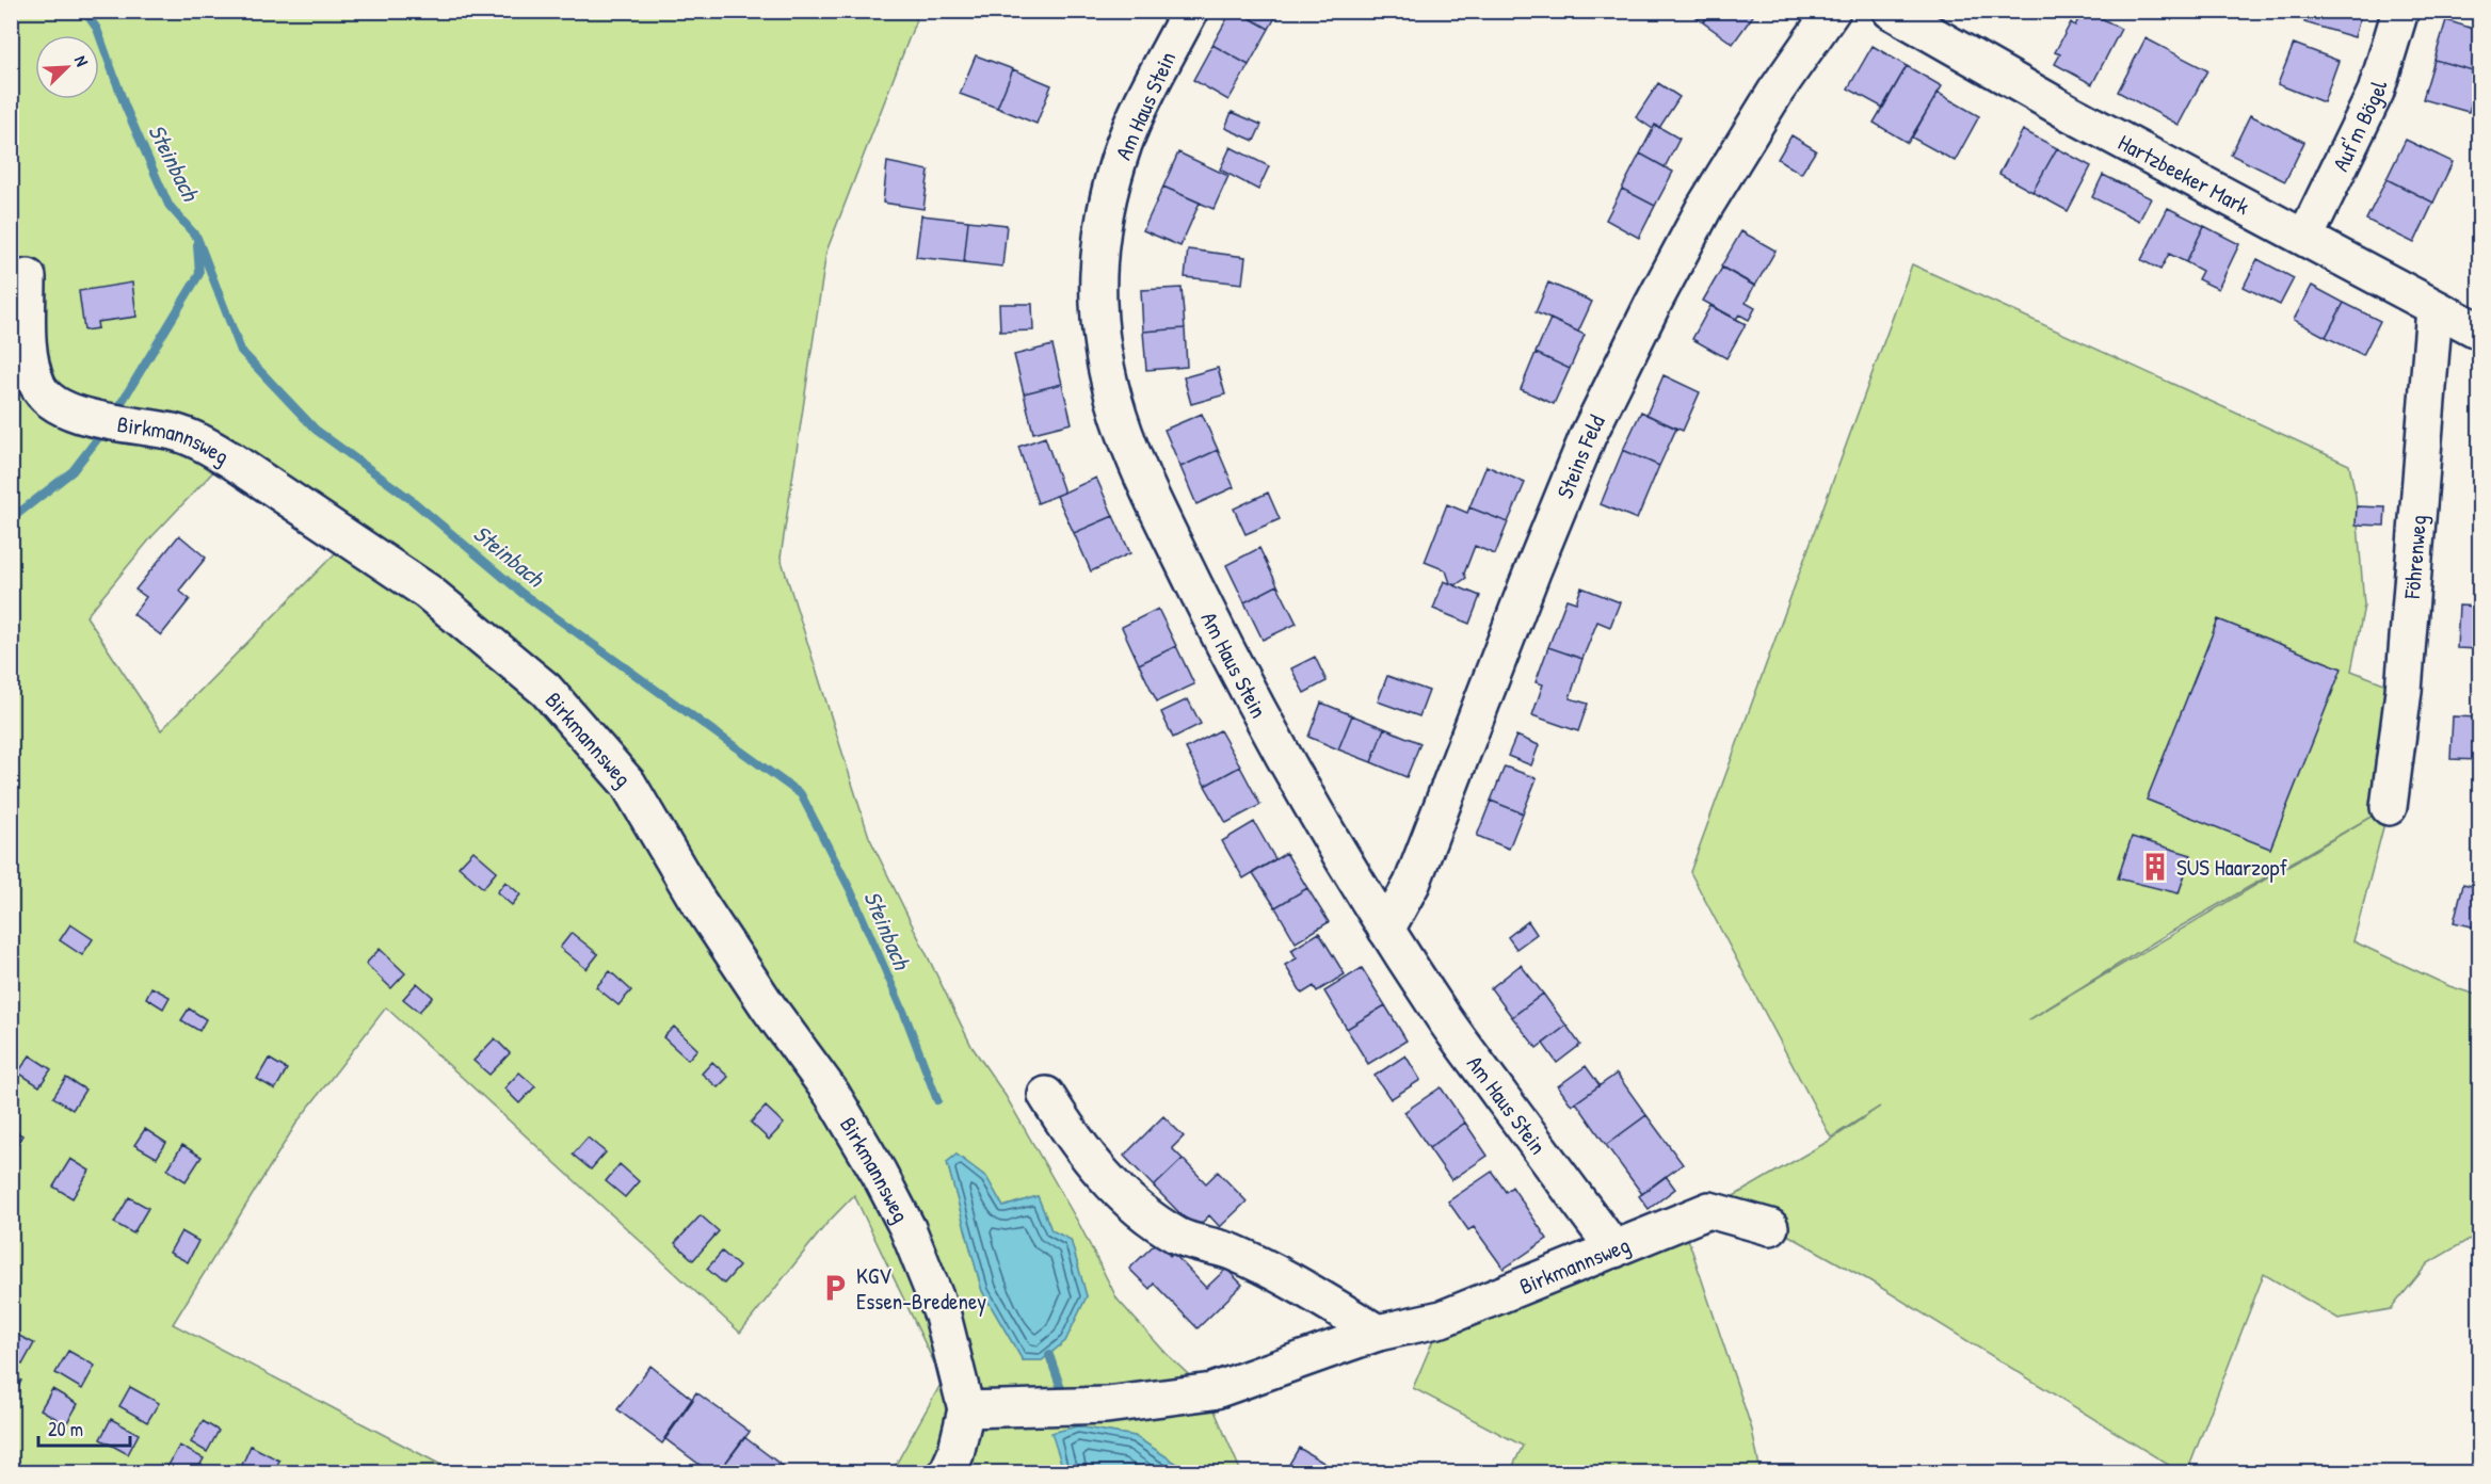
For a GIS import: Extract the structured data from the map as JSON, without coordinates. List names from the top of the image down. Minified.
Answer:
{"streets":{"street":["Am Haus Stein","Auf'm Bögel","Hartzbeeker Mark","Birkmannsweg","Steins Feld","Föhrenweg"]},"crossings":[["Am Haus Stein","Birkmannsweg"],["Am Haus Stein","Steins Feld"],["Auf'm Bögel","Hartzbeeker Mark"],["Hartzbeeker Mark","Föhrenweg"]],"water":["Steinbach"],"places":{"building":["SUS Haarzopf"],"parking":["KGV Essen-Bredeney"]},"scale_bar":"20 m","north":"top right"}
